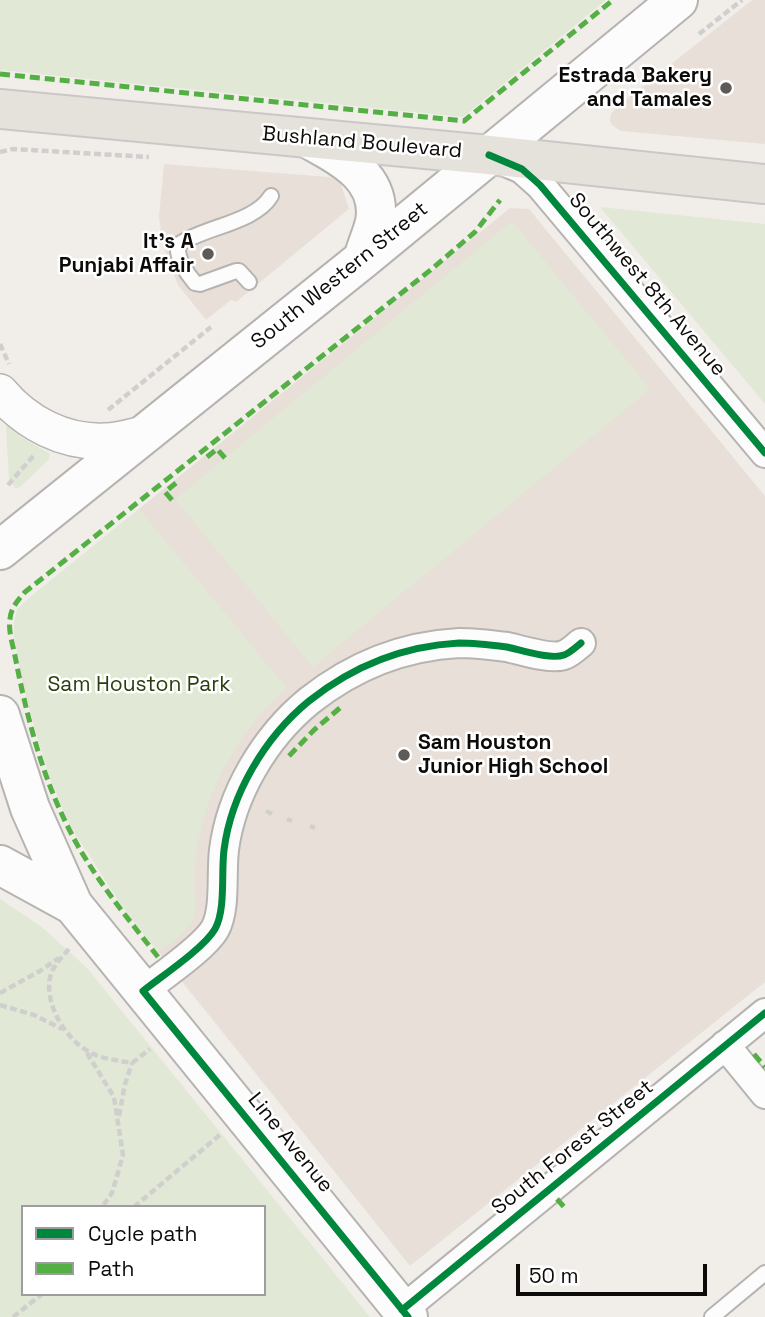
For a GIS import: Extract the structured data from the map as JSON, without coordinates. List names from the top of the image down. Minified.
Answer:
{"streets":{"main road":["Bushland Boulevard","South Western Street","Line Avenue"],"street":["Southwest 8th Avenue","South Forest Street"]},"crossings":[["Bushland Boulevard","South Western Street"],["Bushland Boulevard","Southwest 8th Avenue"],["South Western Street","Southwest 8th Avenue"],["Line Avenue","South Forest Street"]],"parks":["Sam Houston Park"],"places":["Estrada Bakery and Tamales","It's A Punjabi Affair","Sam Houston Junior High School"],"legend":["Cycle path","Path"],"scale_bar":"50 m"}
